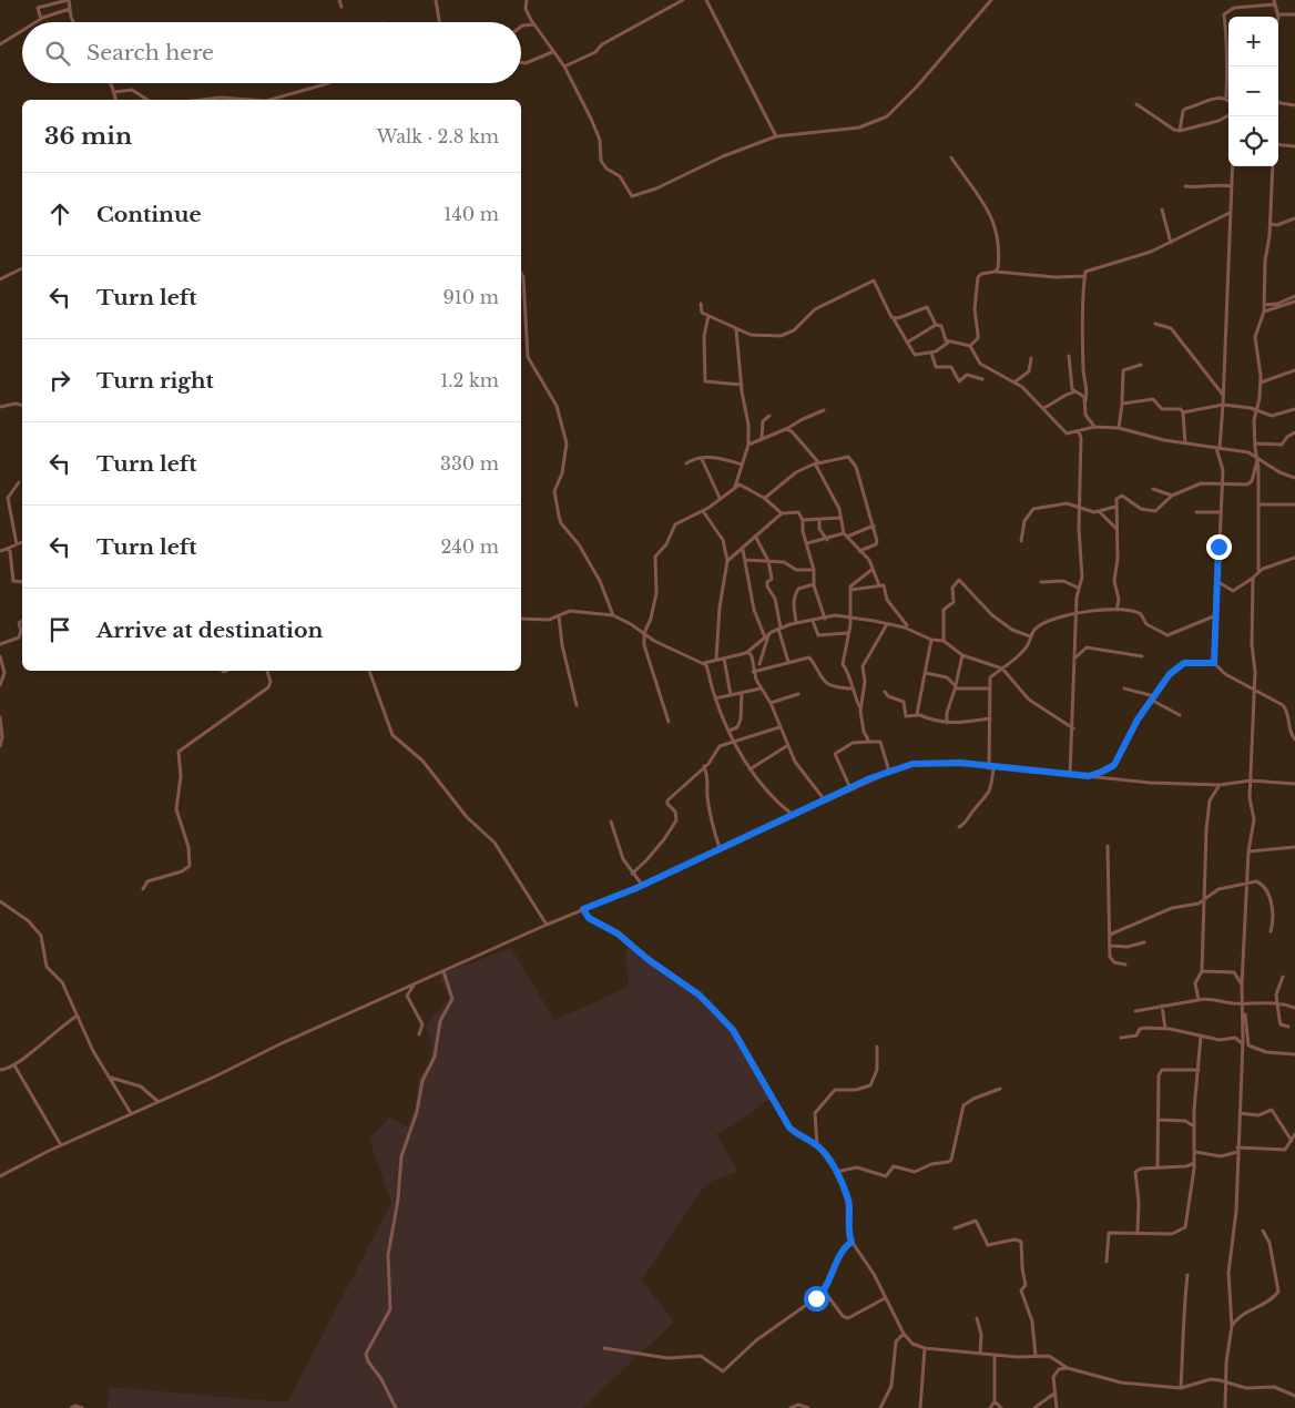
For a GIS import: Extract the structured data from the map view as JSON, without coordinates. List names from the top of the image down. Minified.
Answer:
{"page":{"map_buttons":["+","−"],"search":"Search here","heading":["36 min","Walk · 2.8 km"],"list":[["Continue","140 m"],["Turn left","910 m"],["Turn right","1.2 km"],["Turn left","330 m"],["Turn left","240 m"],"Arrive at destination"]}}
